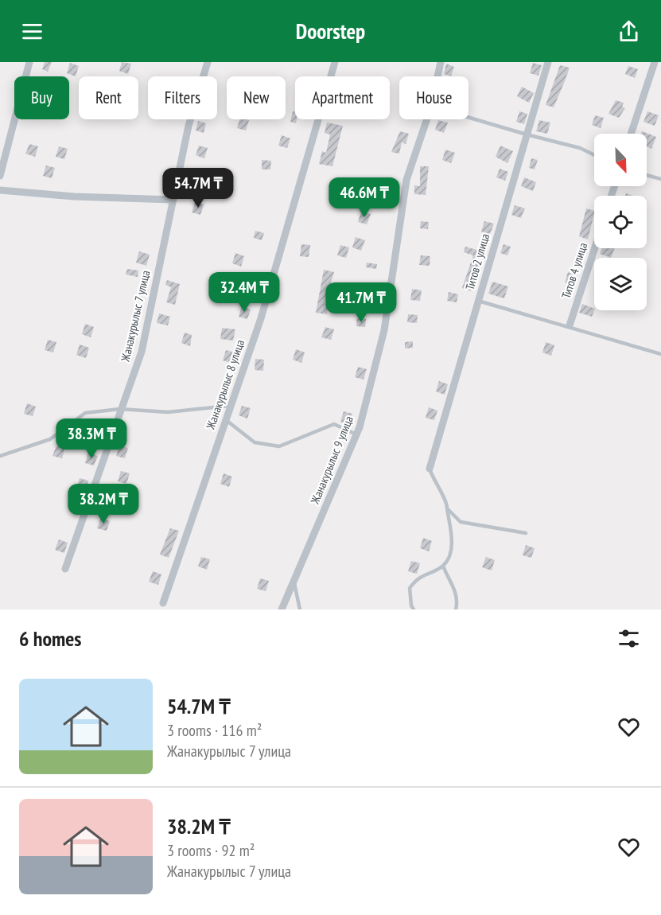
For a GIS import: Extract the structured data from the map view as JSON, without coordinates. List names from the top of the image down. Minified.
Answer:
{"streets":{"street":["Титов 2 улица","Титов 4 улица","Жанакурылыс 7 улица","Жанакурылыс 8 улица","Жанакурылыс 9 улица"]},"north":"bottom right","page":{"header":"Doorstep","chip":["Buy","Rent","Filters","New","Apartment","House"],"price":["54.7M ₸","46.6M ₸","32.4M ₸","41.7M ₸","38.3M ₸","38.2M ₸"],"heading":"6 homes","list":[{"name":"54.7M ₸","note":"3 rooms · 116 m² · Жанакурылыс 7 улица"},{"name":"38.2M ₸","note":"3 rooms · 92 m² · Жанакурылыс 7 улица"}]}}
